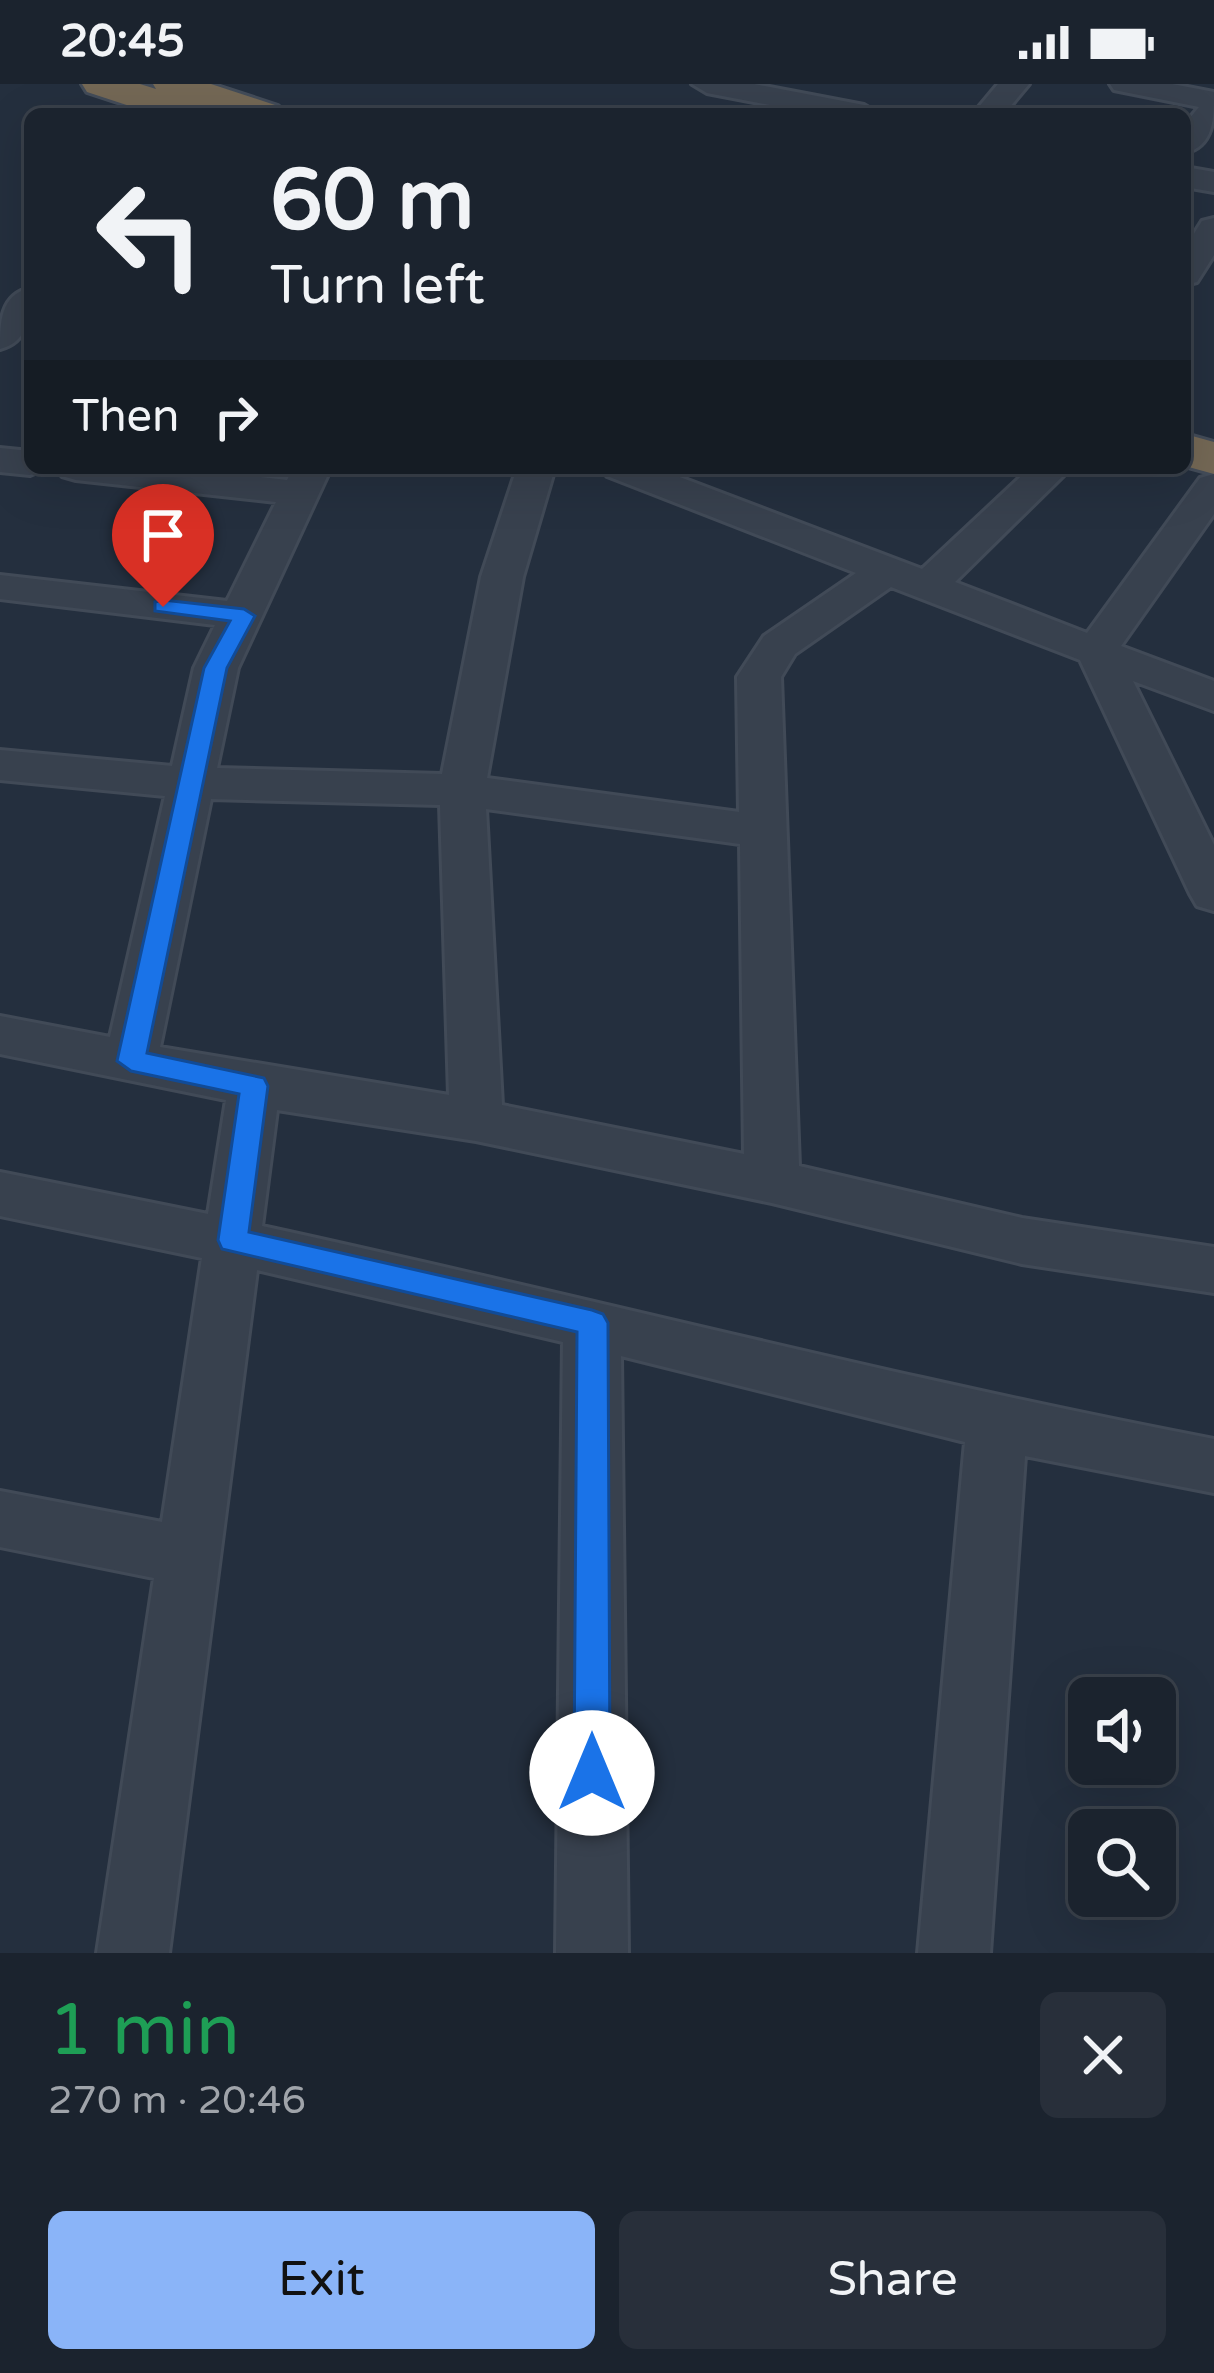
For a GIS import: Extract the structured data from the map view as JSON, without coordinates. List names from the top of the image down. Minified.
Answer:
{"page":{"status":"20:45","turn":["60 m","Turn left"],"then":"Then","heading":["1 min","270 m · 20:46"],"buttons":["Exit","Share"]}}
